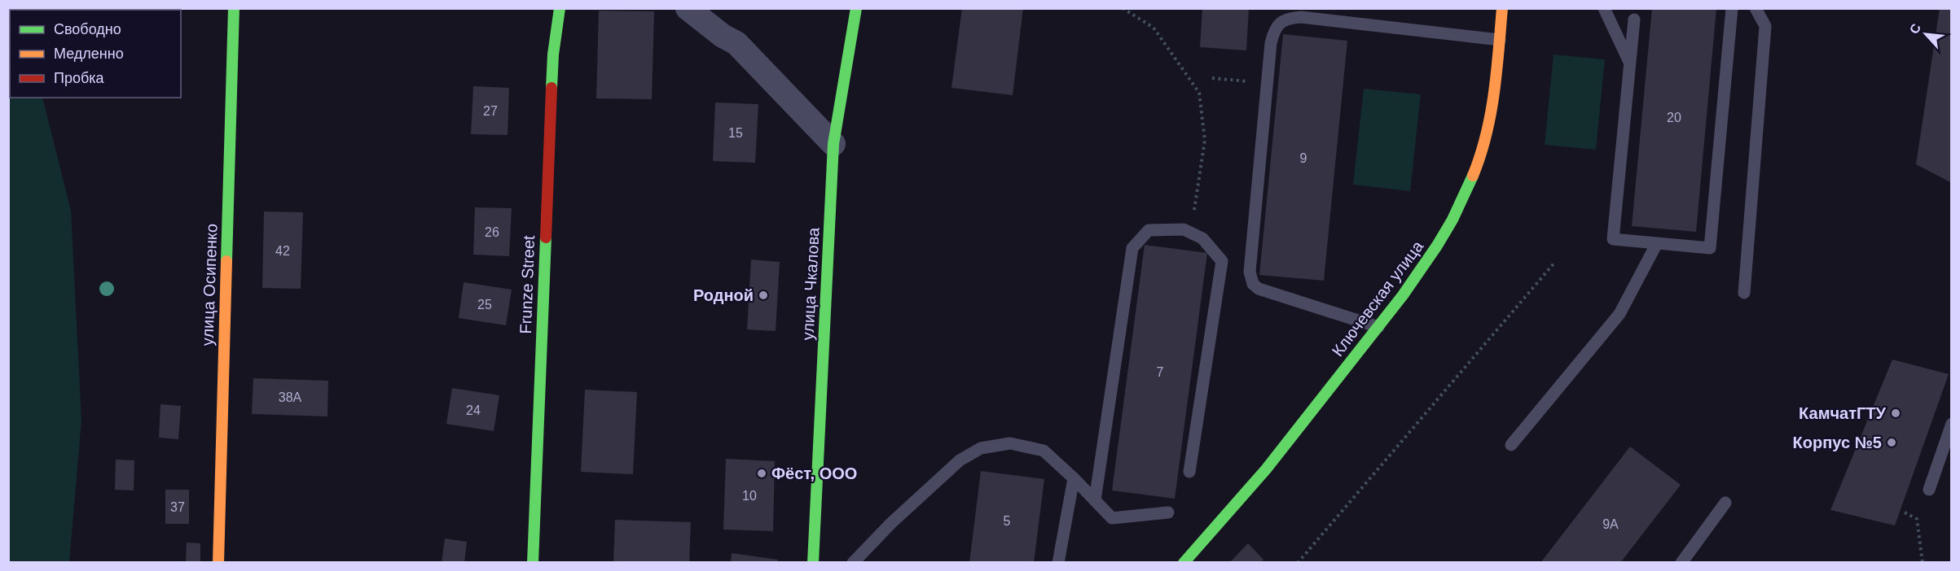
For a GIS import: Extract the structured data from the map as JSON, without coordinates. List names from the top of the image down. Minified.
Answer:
{"streets":{"street":["улица Чкалова","улица Осипенко","Frunze Street","Ключевская улица"]},"places":["Родной","КамчатГТУ","Корпус №5","Фёст, ООО"],"house_numbers":["27","20","15","9","26","42","25","7","38А","24","10","37","5","9А"],"legend":["Свободно","Медленно","Пробка"],"north":"top left"}
